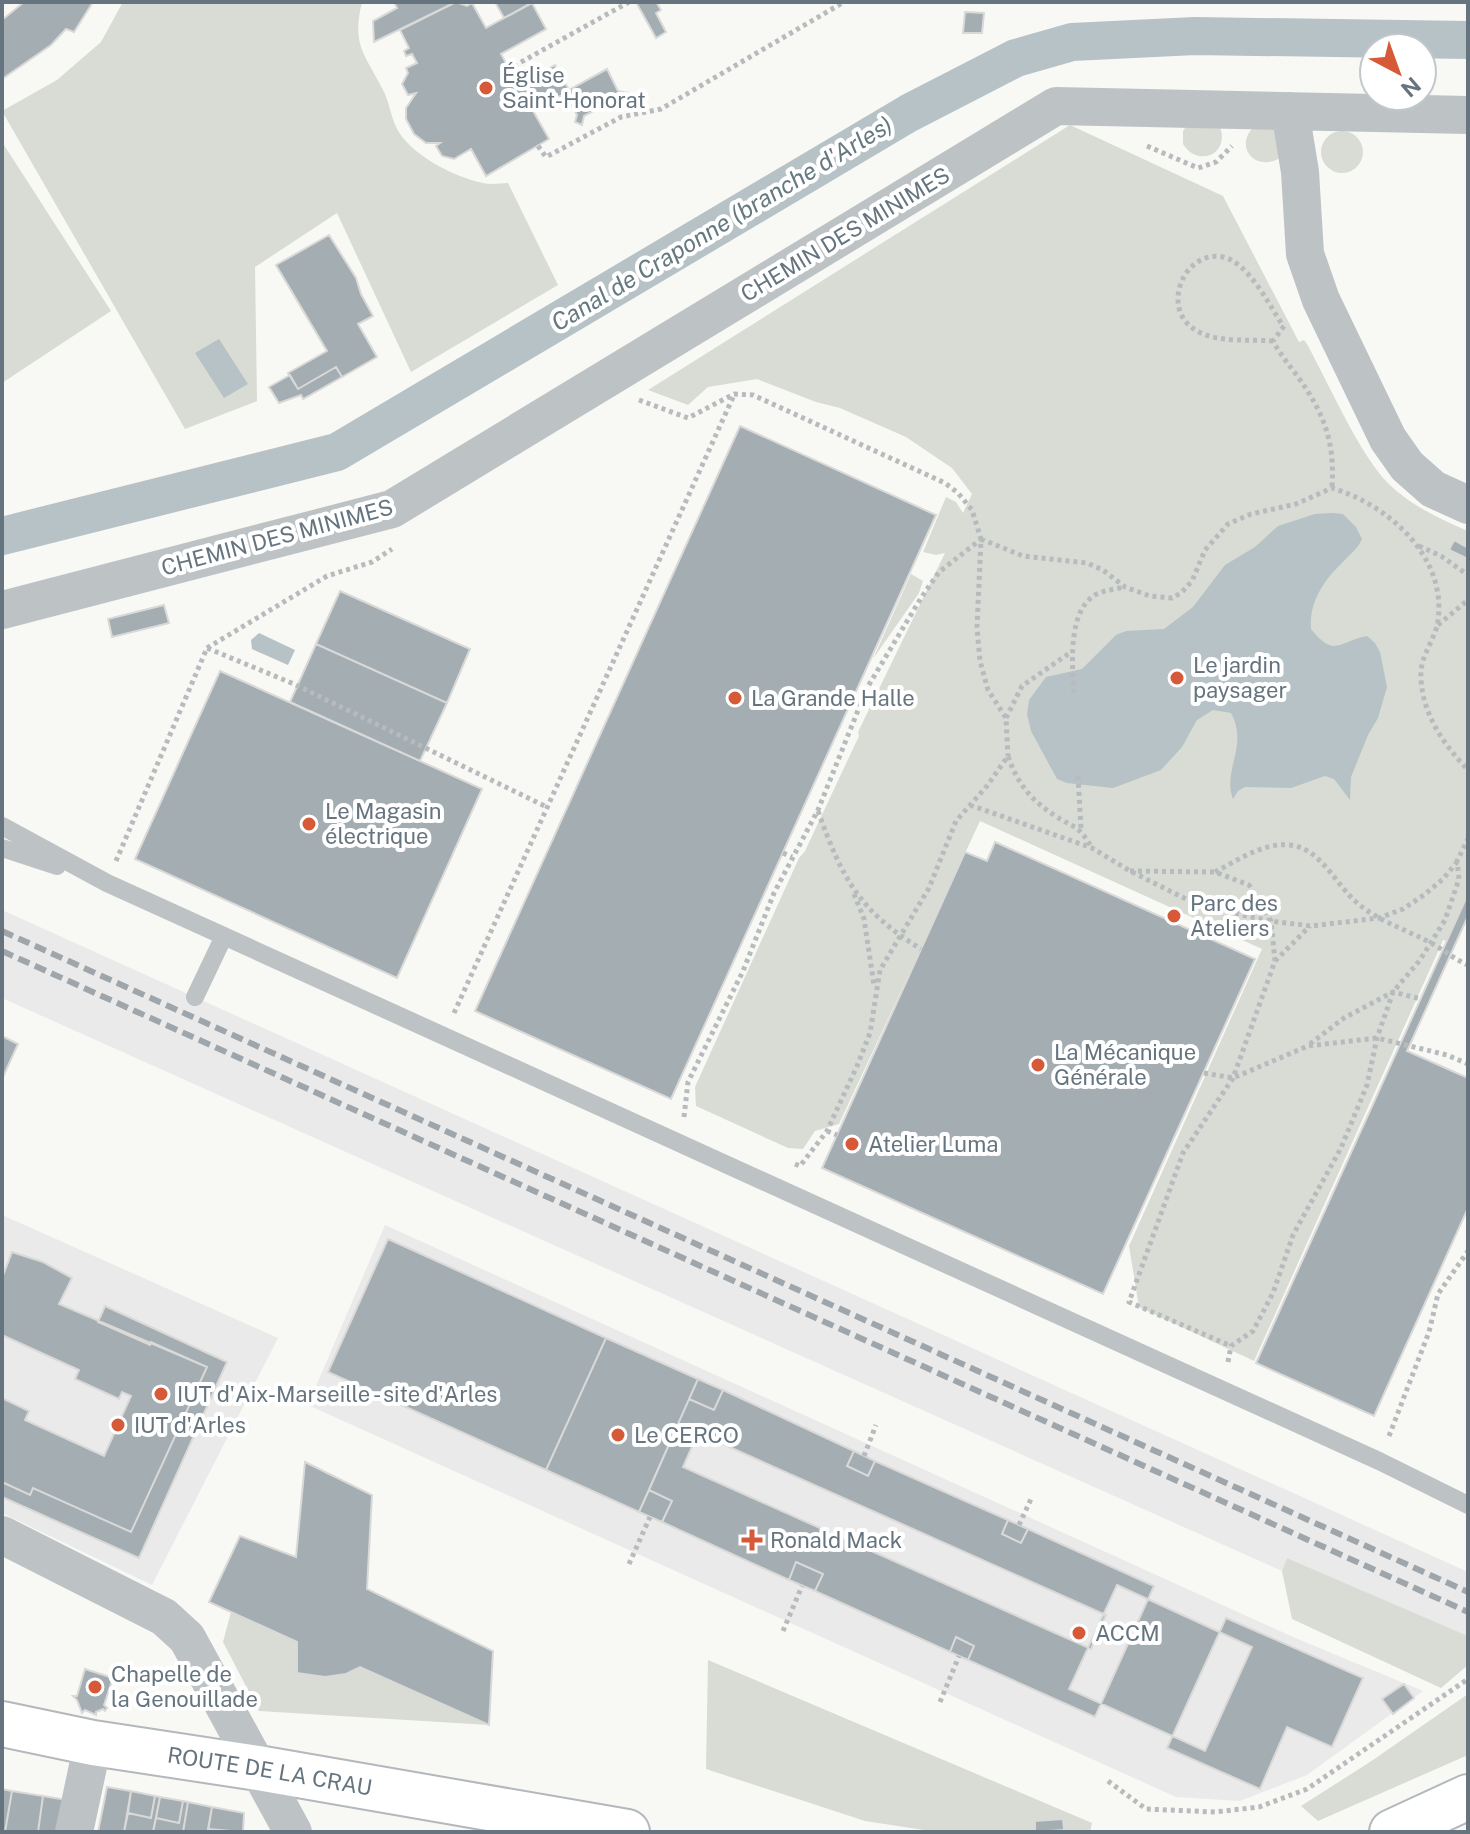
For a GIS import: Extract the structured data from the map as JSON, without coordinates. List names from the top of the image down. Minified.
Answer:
{"streets":{"main road":["ROUTE DE LA CRAU"],"street":["CHEMIN DES MINIMES"]},"water":["Canal de Craponne (branche d'Arles)"],"places":{"other":["Église Saint-Honorat","Le jardin paysager","La Grande Halle","Le Magasin électrique","Parc des Ateliers","La Mécanique Générale","Atelier Luma","IUT d'Aix-Marseille - site d'Arles","IUT d'Arles","Le CERCO","ACCM","Chapelle de la Genouillade"],"health":["Ronald Mack"]},"north":"bottom right"}
